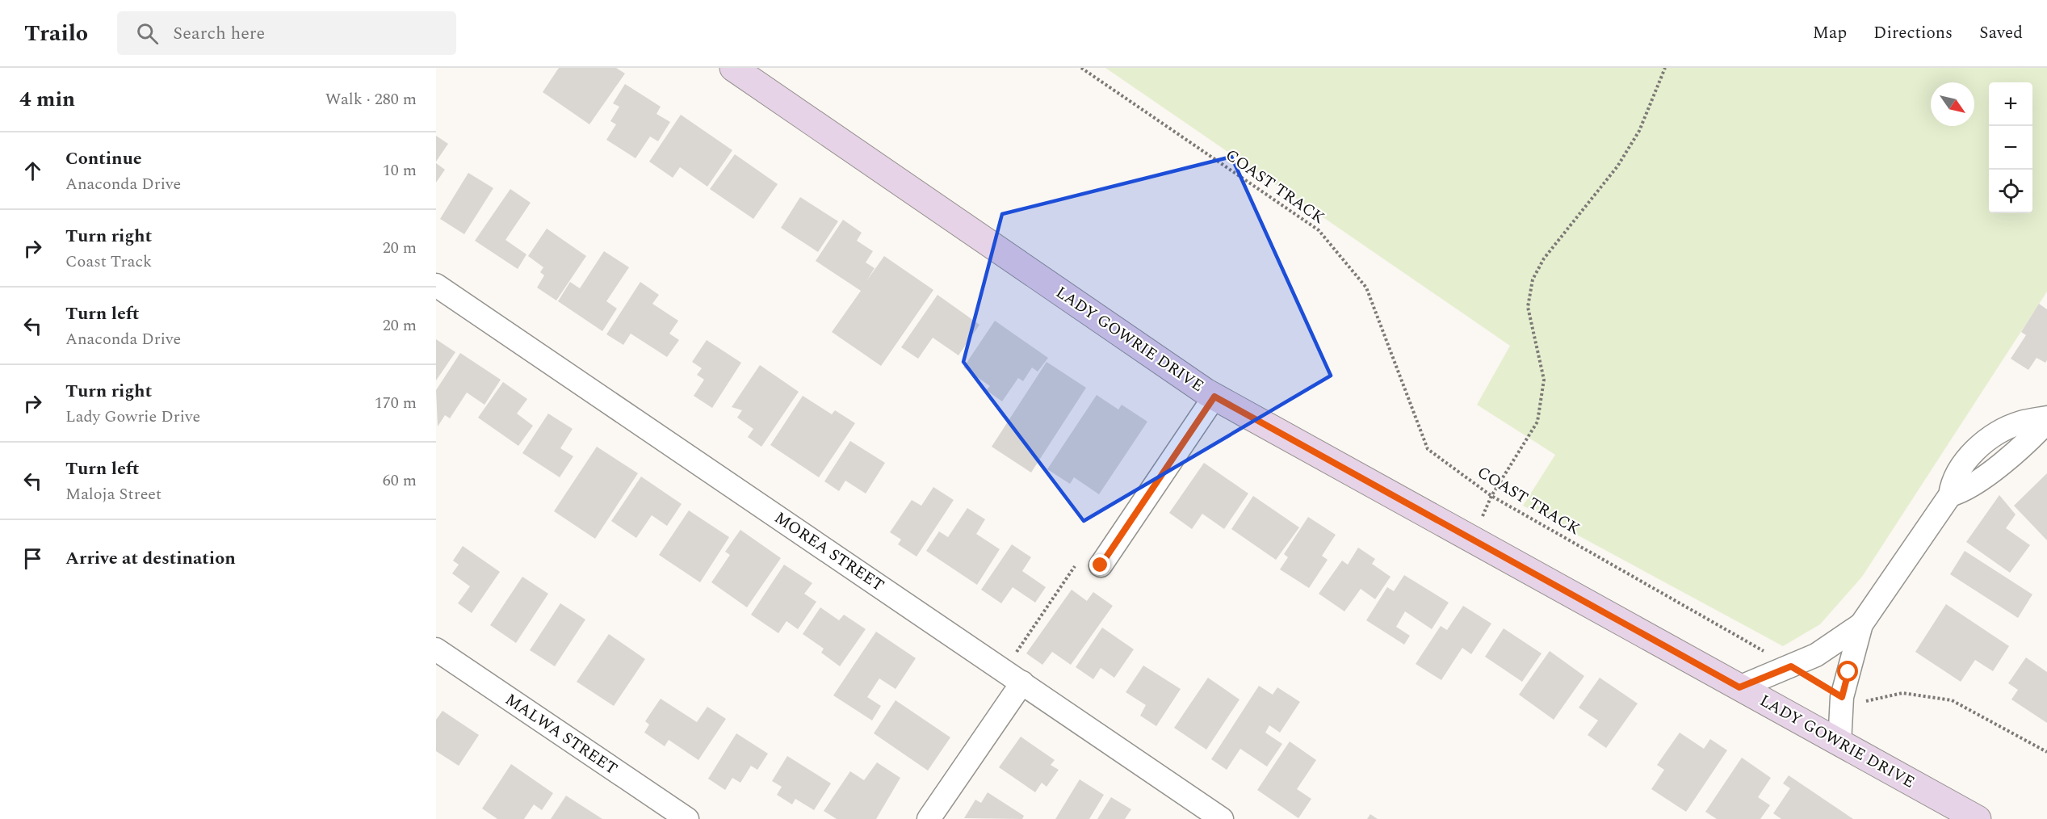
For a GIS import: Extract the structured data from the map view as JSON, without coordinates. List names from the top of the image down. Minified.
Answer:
{"streets":{"main road":["LADY GOWRIE DRIVE"],"street":["MOREA STREET","MALWA STREET"],"path":["COAST TRACK"]},"north":"bottom right","page":{"header":"Trailo","search":"Search here","nav":["Map","Directions","Saved"],"heading":["4 min","Walk · 280 m"],"map_buttons":["+","−"],"list":[["Continue","Anaconda Drive","10 m"],["Turn right","Coast Track","20 m"],["Turn left","Anaconda Drive","20 m"],["Turn right","Lady Gowrie Drive","170 m"],["Turn left","Maloja Street","60 m"],"Arrive at destination"]}}
